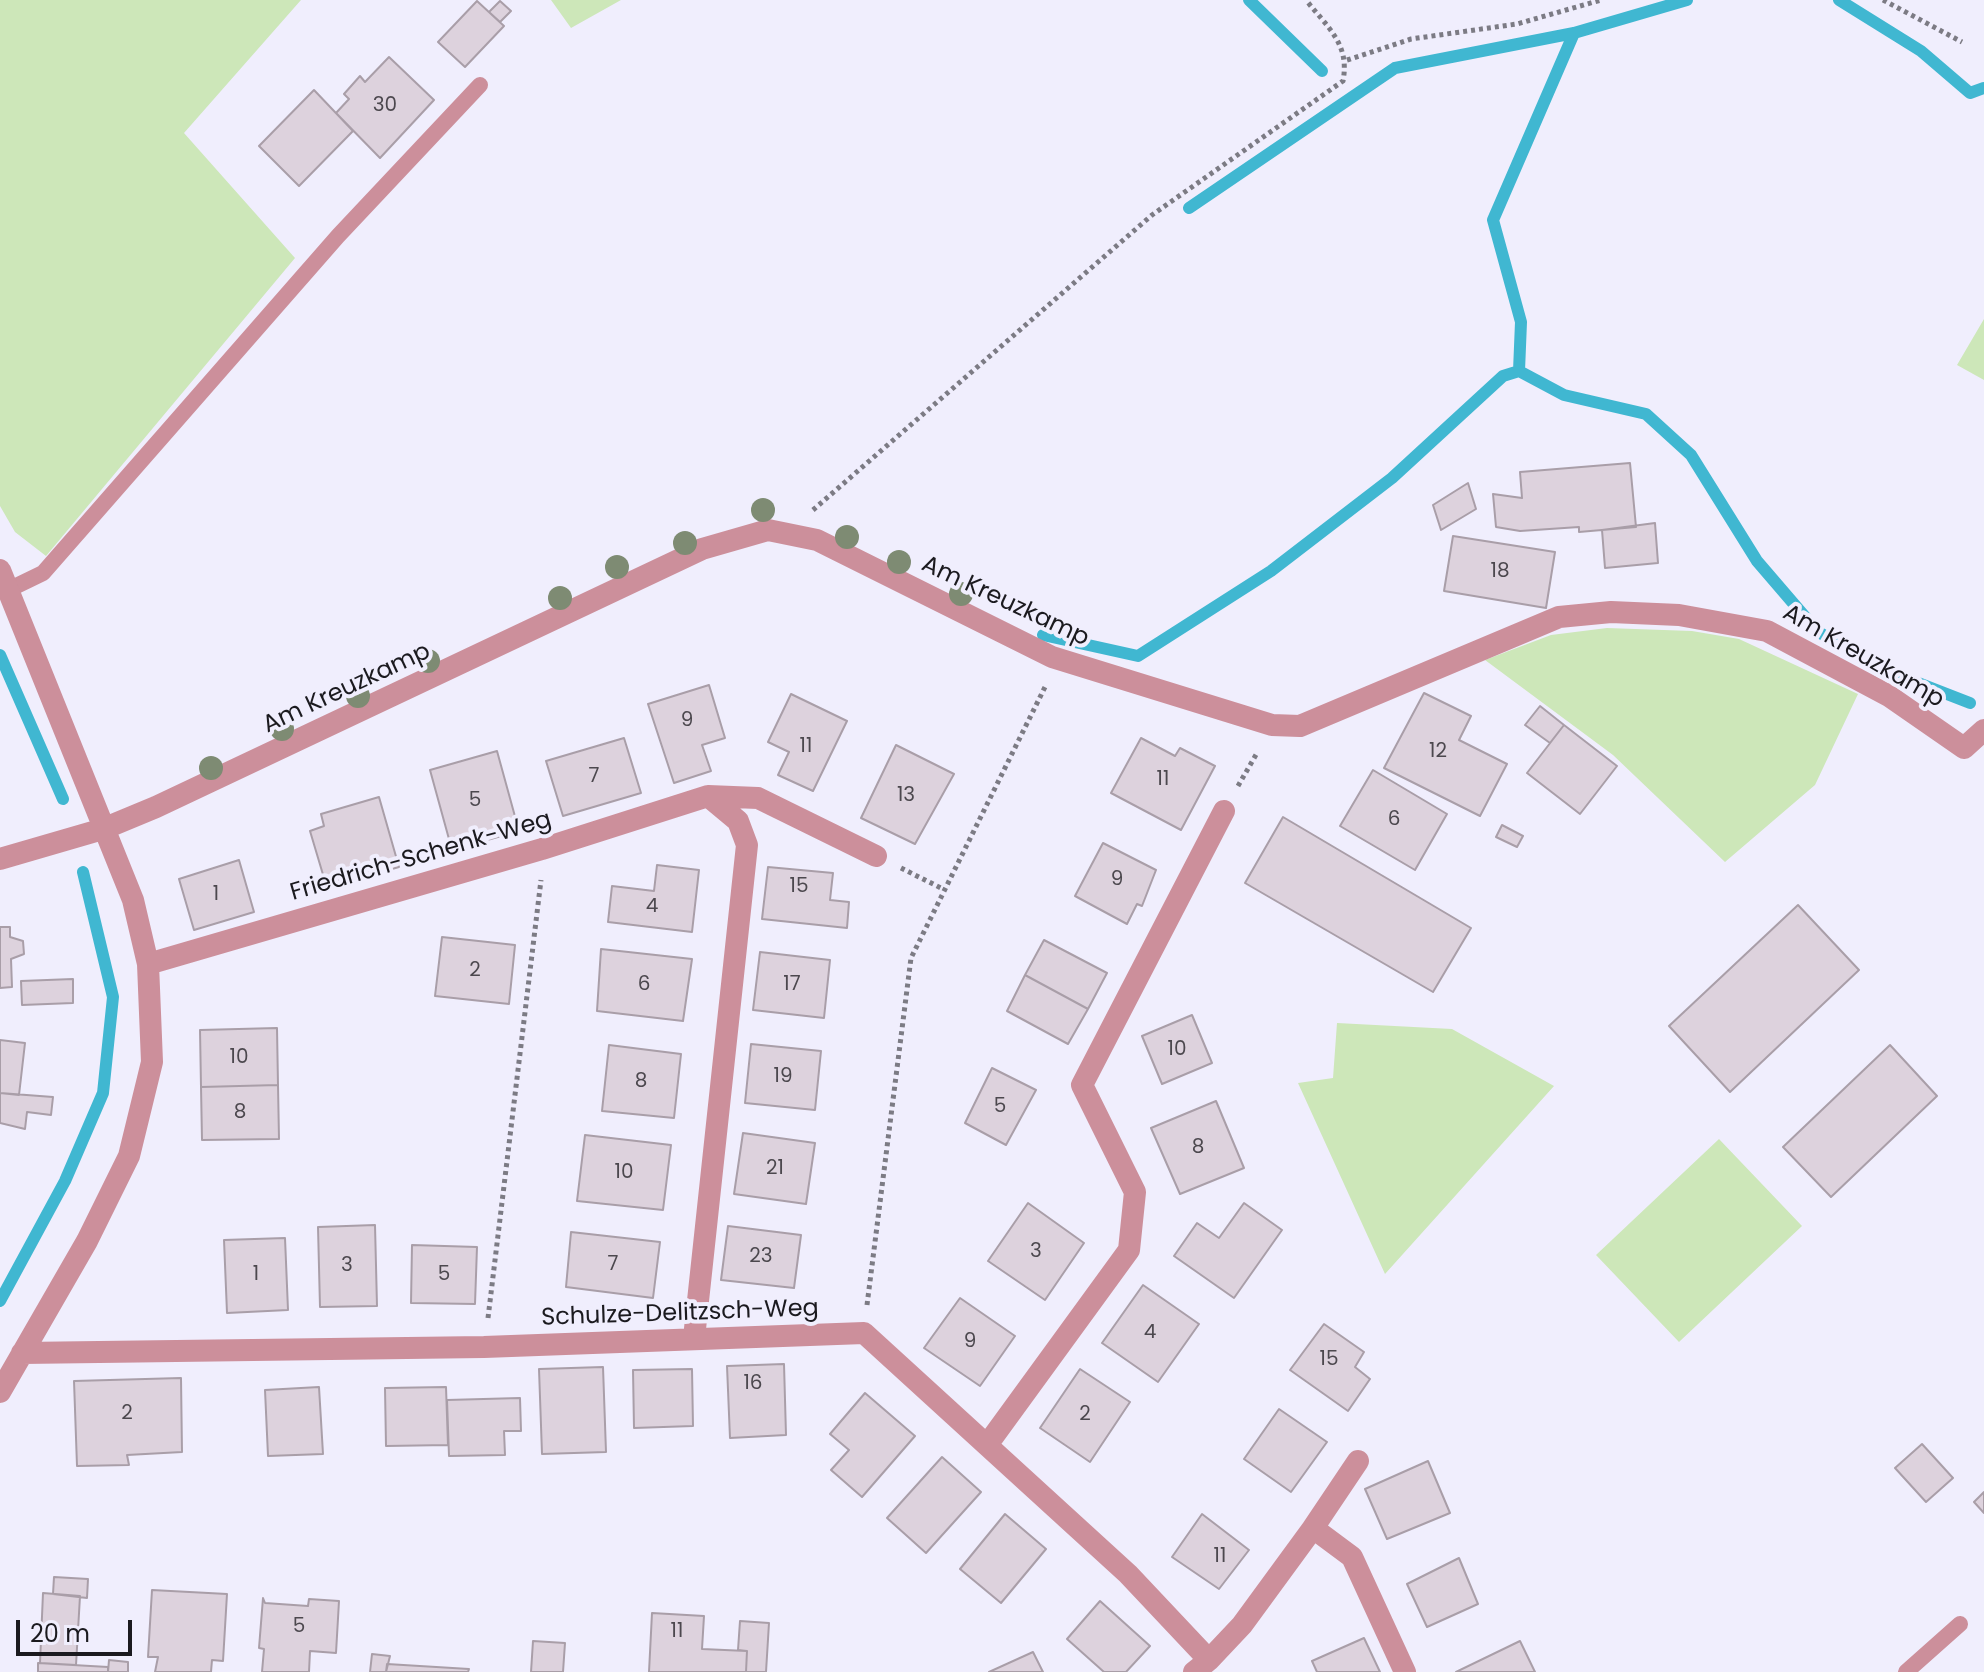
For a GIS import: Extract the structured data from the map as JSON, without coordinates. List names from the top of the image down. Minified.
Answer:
{"streets":{"street":["Am Kreuzkamp","Friedrich-Schenk-Weg","Schulze-Delitzsch-Weg"]},"house_numbers":["30","18","9","11","12","7","11","13","5","6","9","15","1","4","2","6","17","10","10","19","8","5","8","8","21","10","3","23","7","3","1","5","4","9","15","16","2","2","11","5","11"],"scale_bar":"20 m"}
